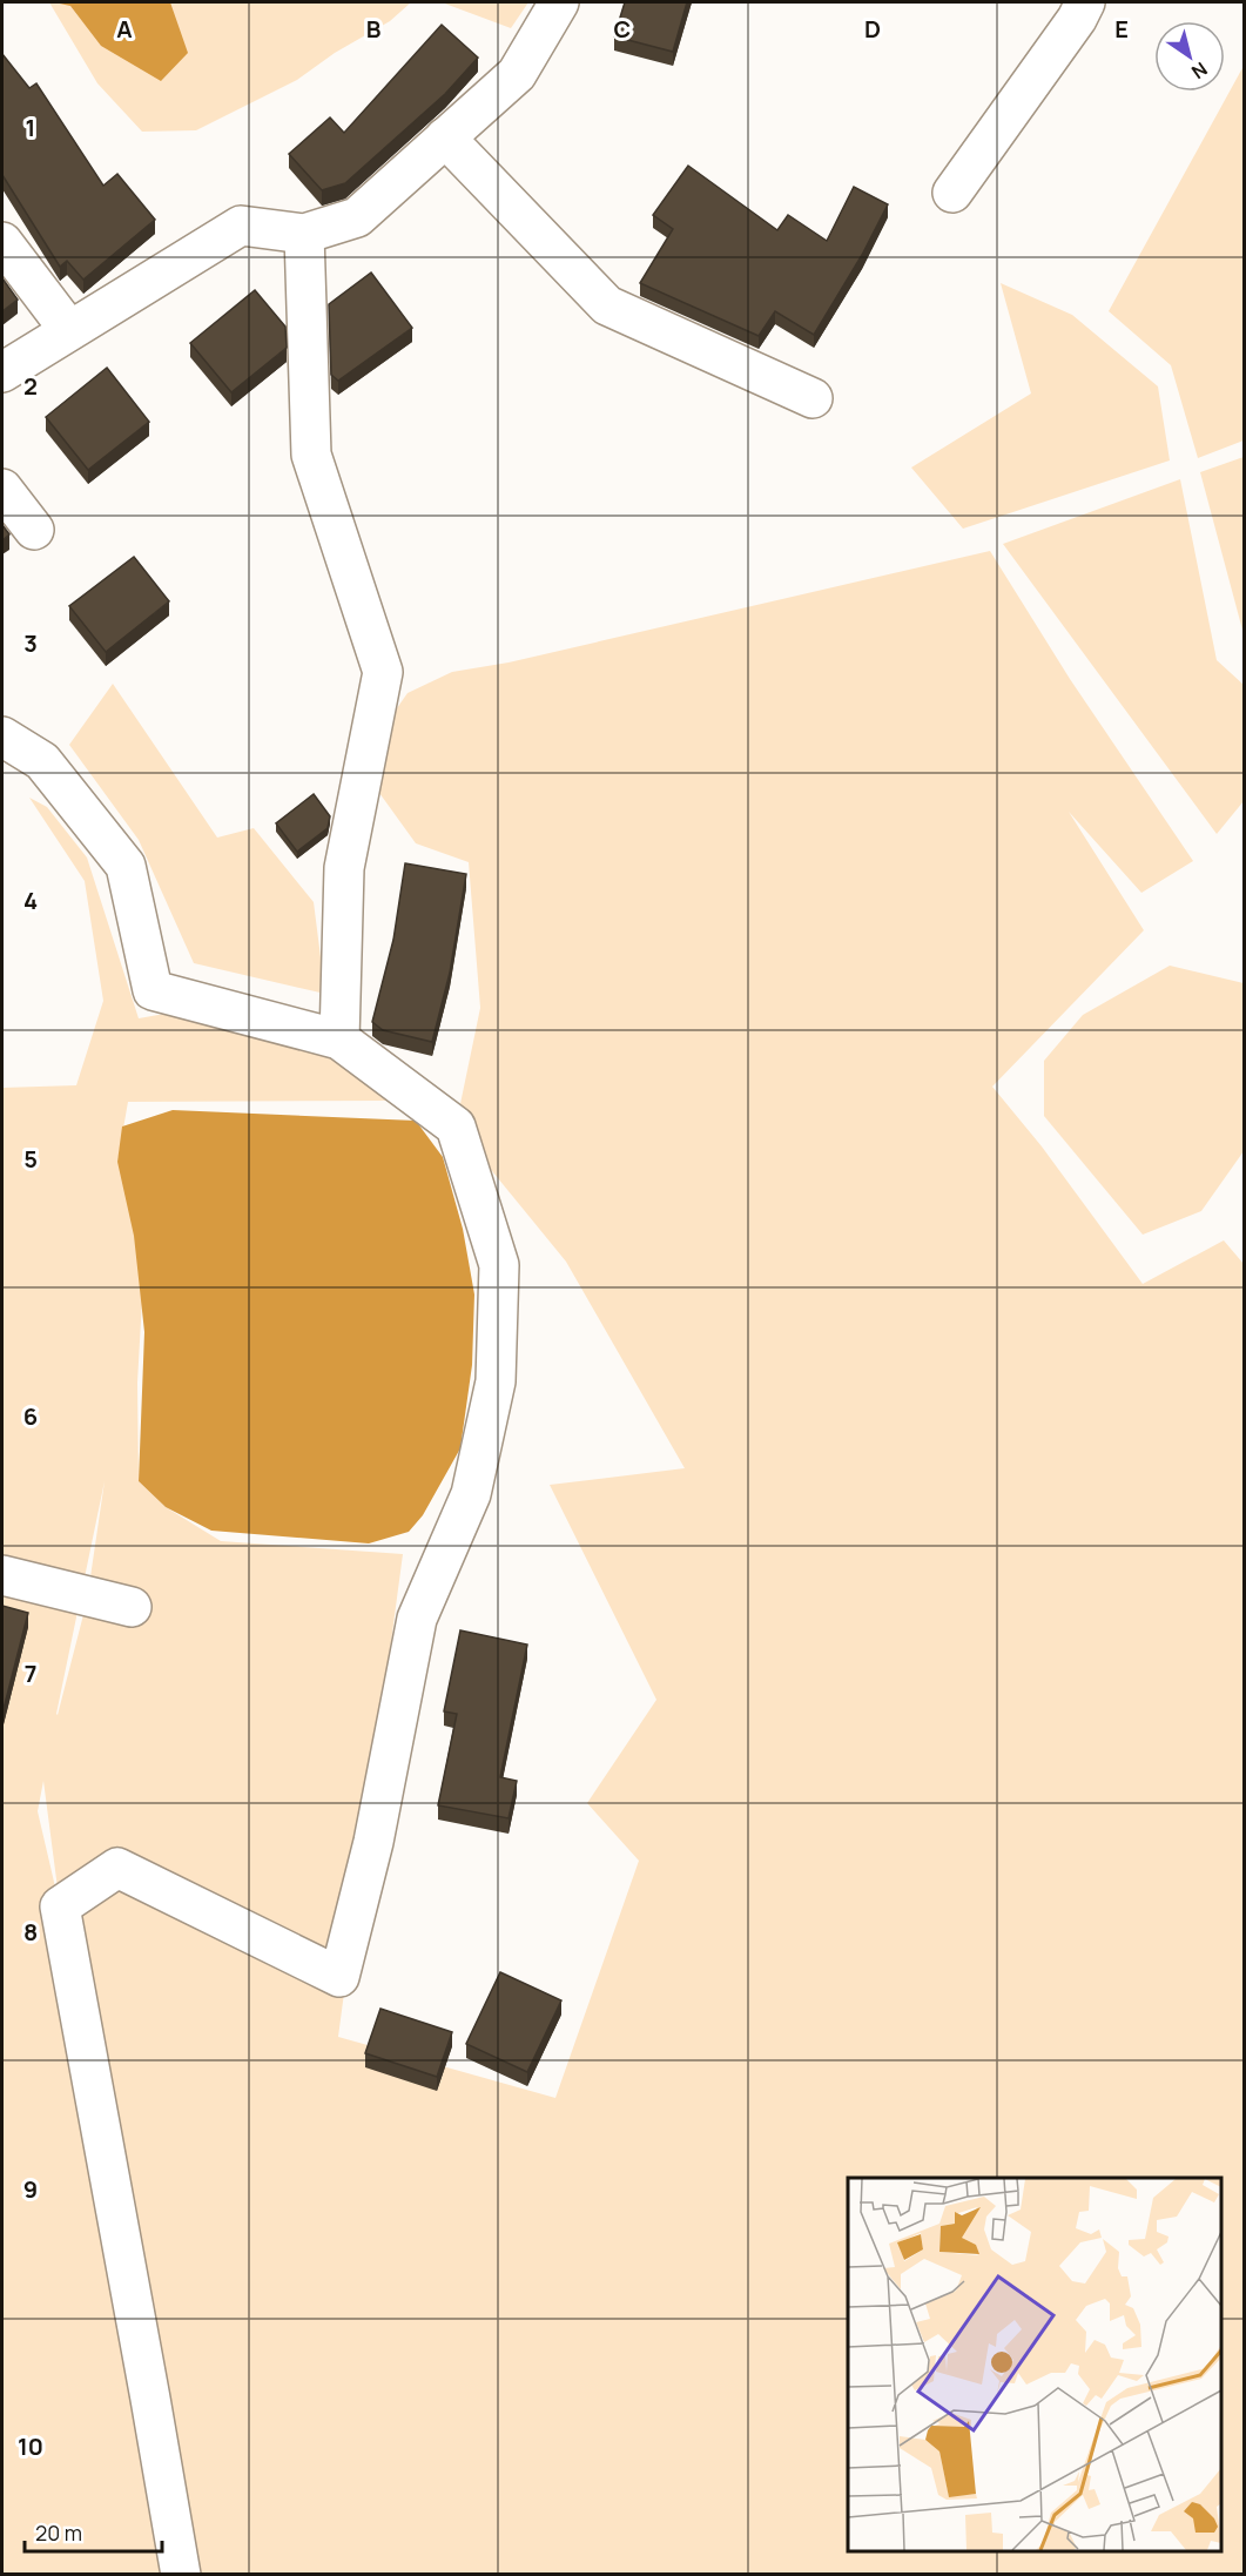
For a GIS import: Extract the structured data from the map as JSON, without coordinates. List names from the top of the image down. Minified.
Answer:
{"scale_bar":"20 m","north":"bottom right","grid":{"columns":["A","B","C","D","E"],"rows":["1","2","3","4","5","6","7","8","9","10"]}}
